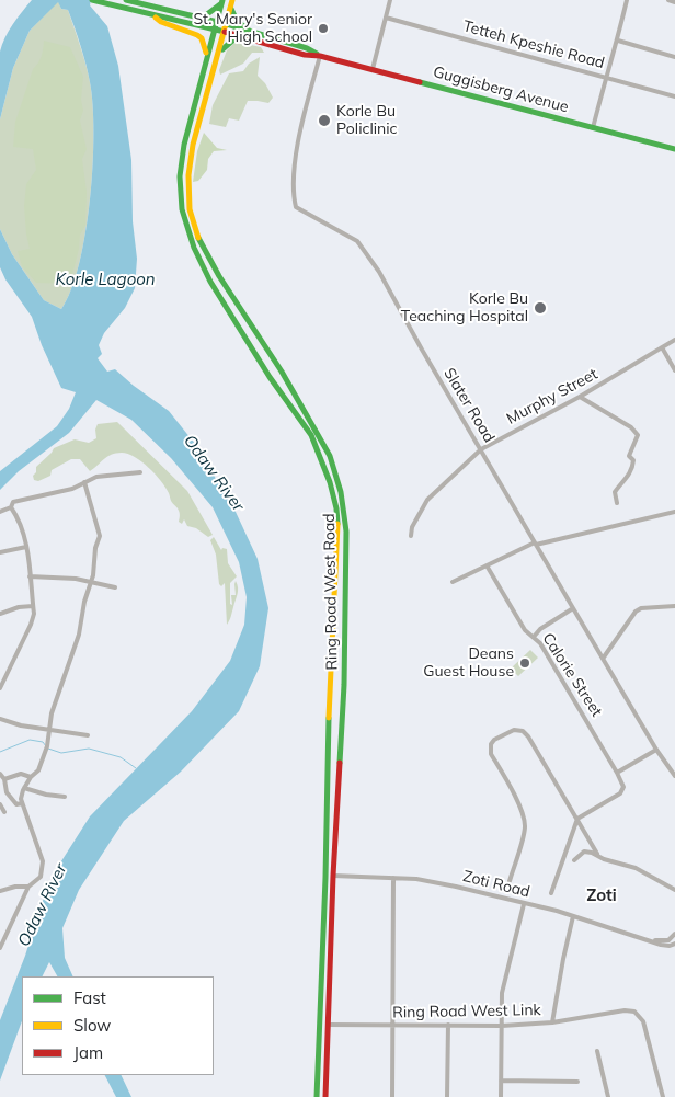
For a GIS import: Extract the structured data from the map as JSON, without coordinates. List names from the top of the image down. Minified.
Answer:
{"streets":{"main road":["Guggisberg Avenue","Ring Road West Road"],"street":["Tetteh Kpeshie Road","Murphy Street","Slater Road","Calorie Street","Zoti Road","Ring Road West Link"]},"crossings":[["Guggisberg Avenue","Slater Road"],["Guggisberg Avenue","Ring Road West Road"],["Murphy Street","Slater Road"],["Ring Road West Road","Zoti Road"],["Ring Road West Road","Ring Road West Link"]],"districts":["Zoti"],"water":["Korle Lagoon","Odaw River"],"places":["St. Mary's Senior High School","Korle Bu Policlinic","Korle Bu Teaching Hospital","Deans Guest House"],"legend":["Fast","Slow","Jam"]}
